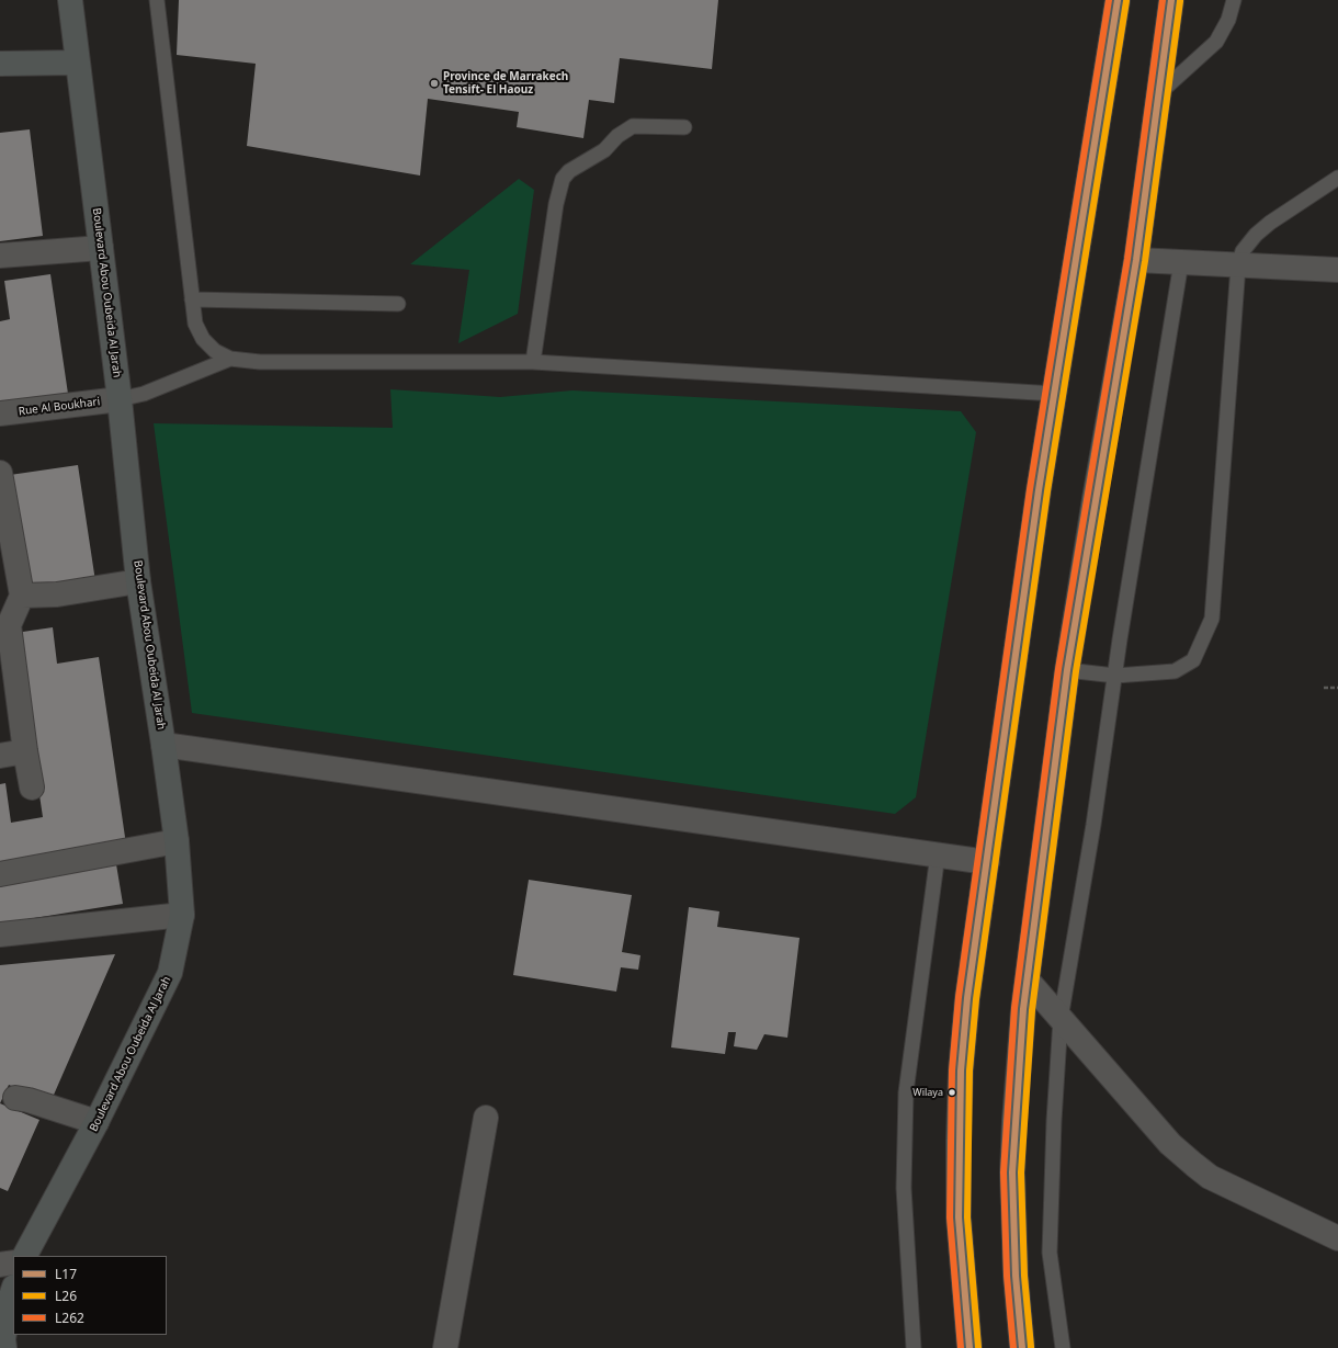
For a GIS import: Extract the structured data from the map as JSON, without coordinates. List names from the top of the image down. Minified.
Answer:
{"streets":{"street":["Boulevard Abou Oubeida Al Jarah","Rue Al Boukhari"]},"crossings":[["Boulevard Abou Oubeida Al Jarah","Rue Al Boukhari"]],"places":["Province de Marrakech Tensift- El Haouz","Wilaya"],"lines":["transit line L17","transit line L262","transit line L26"],"legend":["L17","L26","L262"]}
